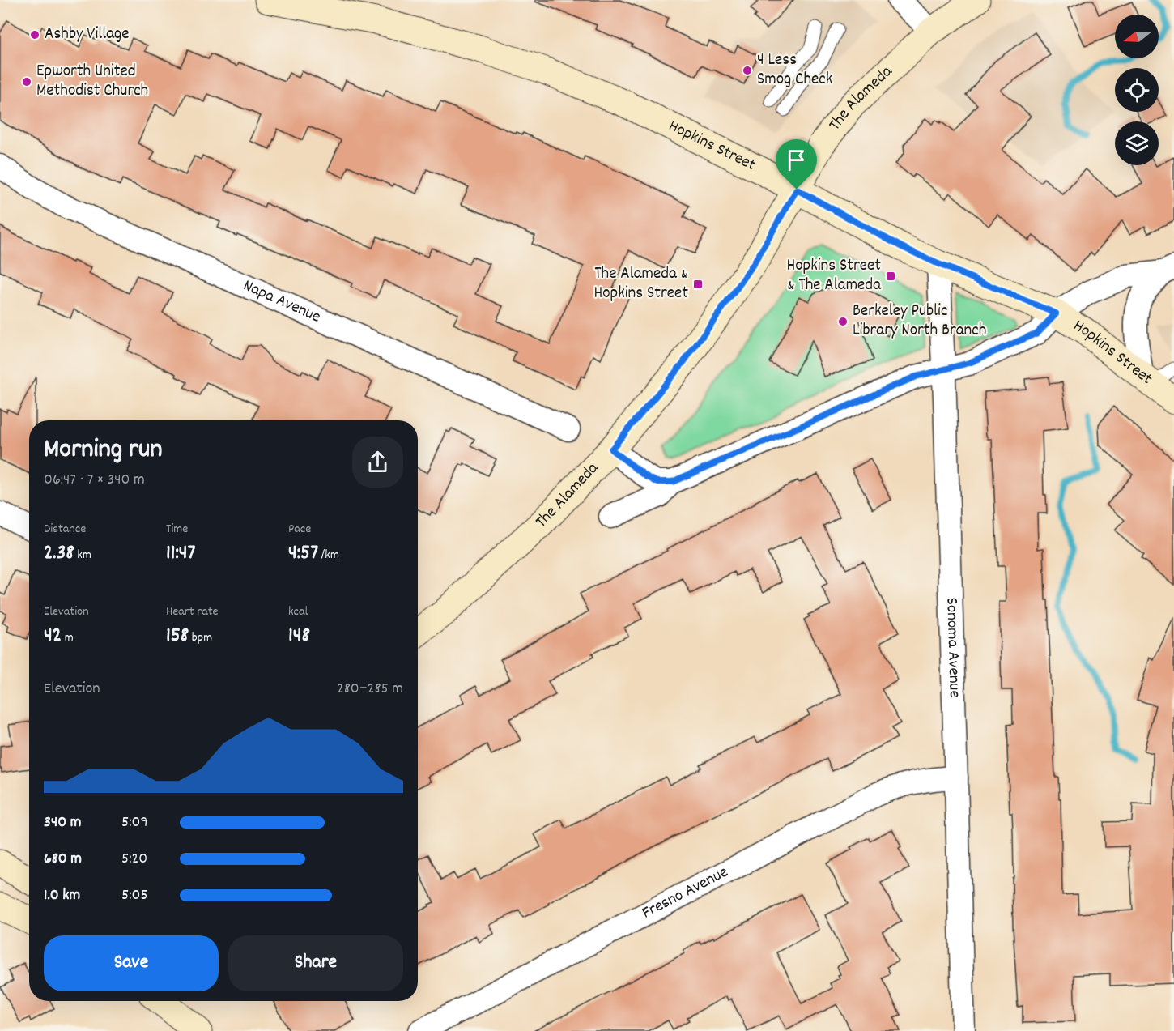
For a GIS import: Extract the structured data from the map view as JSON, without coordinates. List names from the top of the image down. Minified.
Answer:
{"streets":{"street":["The Alameda","Hopkins Street","Napa Avenue","Sonoma Avenue","Fresno Avenue"]},"crossings":[["The Alameda","Hopkins Street"],["Hopkins Street","Sonoma Avenue"],["Sonoma Avenue","Fresno Avenue"]],"places":{"other":["Ashby Village","4 Less Smog Check","Epworth United Methodist Church","Berkeley Public Library North Branch"],"transit":["Hopkins Street & The Alameda","The Alameda & Hopkins Street"]},"north":"left","page":{"heading":["Morning run","06:47 · 7 × 340 m"],"stats":[["Distance","2.38 km"],["Time","11:47"],["Pace","4:57 /km"],["Elevation","42 m"],["Heart rate","158 bpm"],["kcal","148"]],"chart":["Elevation","280–285 m"],"list":[{"name":"340 m","note":"5:09"},{"name":"680 m","note":"5:20"},{"name":"1.0 km","note":"5:05"}],"buttons":["Save","Share"]}}
